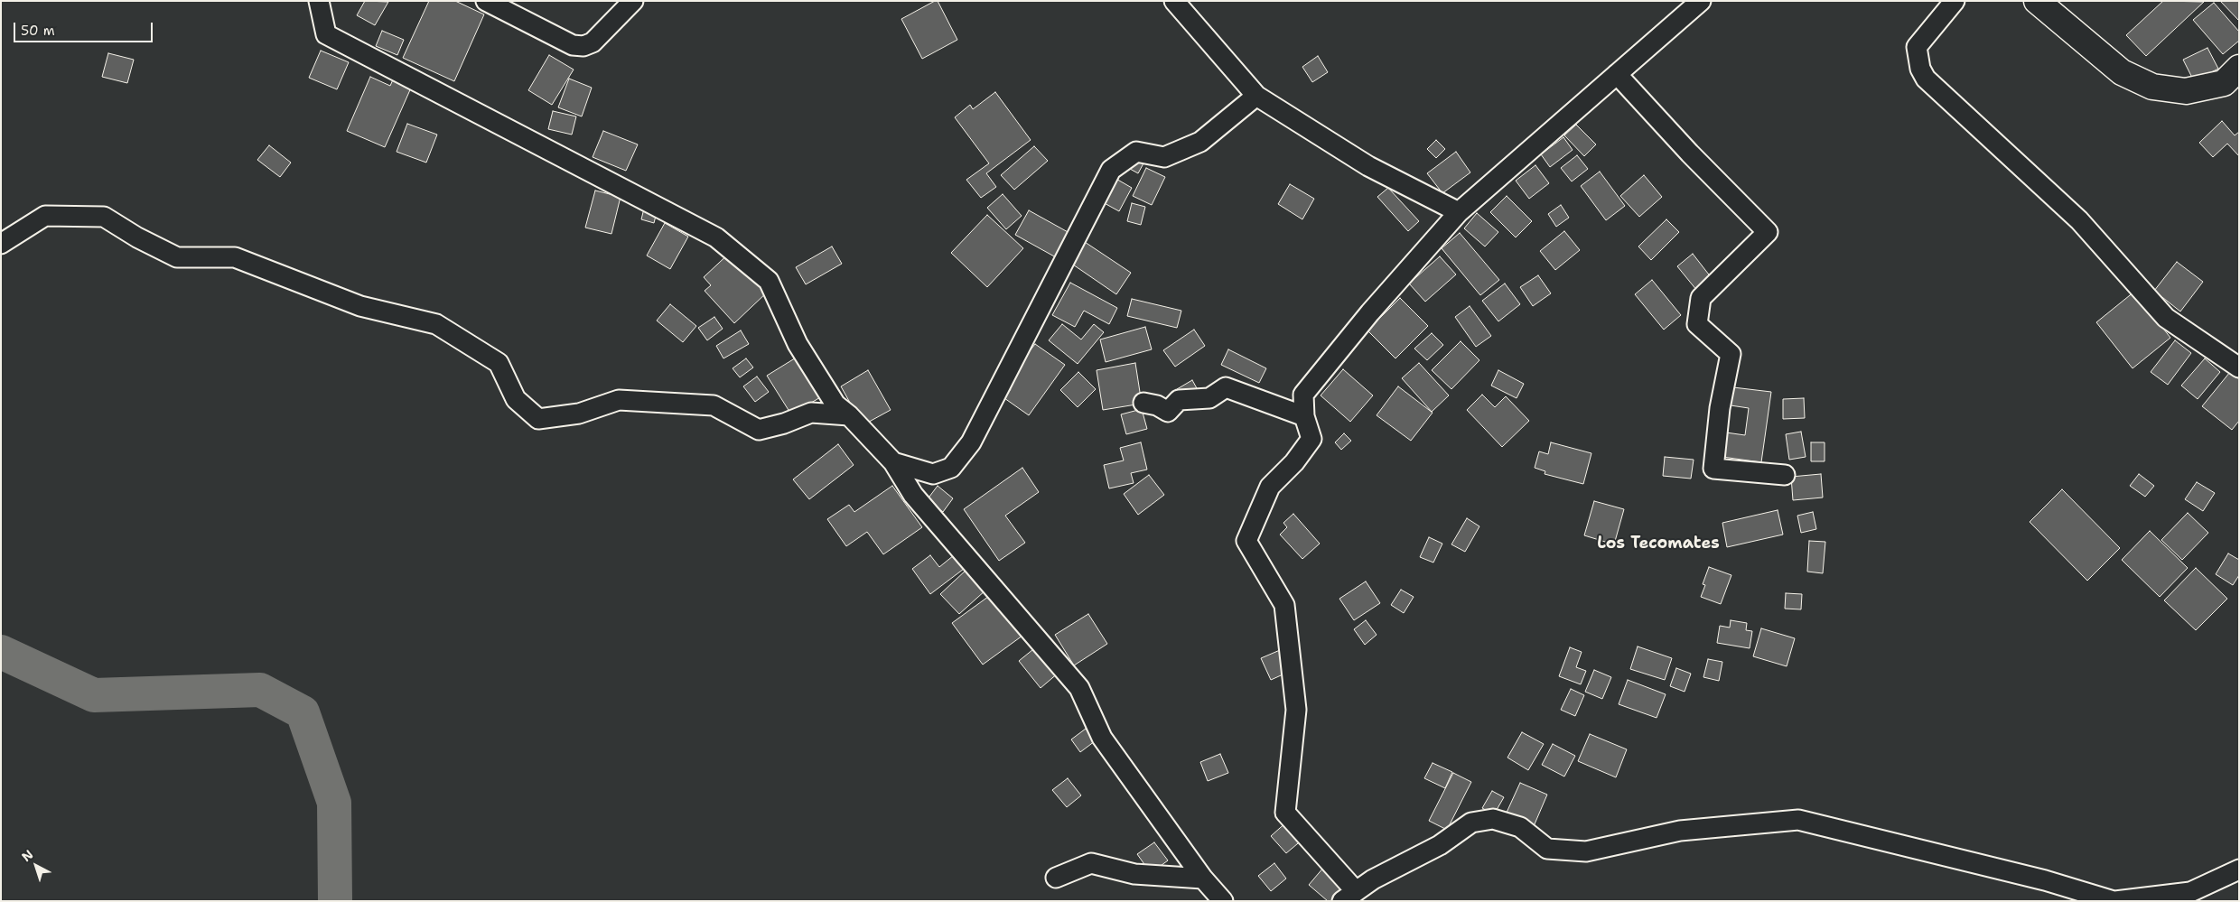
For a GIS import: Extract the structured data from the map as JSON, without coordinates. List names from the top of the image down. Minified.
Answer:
{"districts":["Los Tecomates"],"scale_bar":"50 m","north":"top left"}
